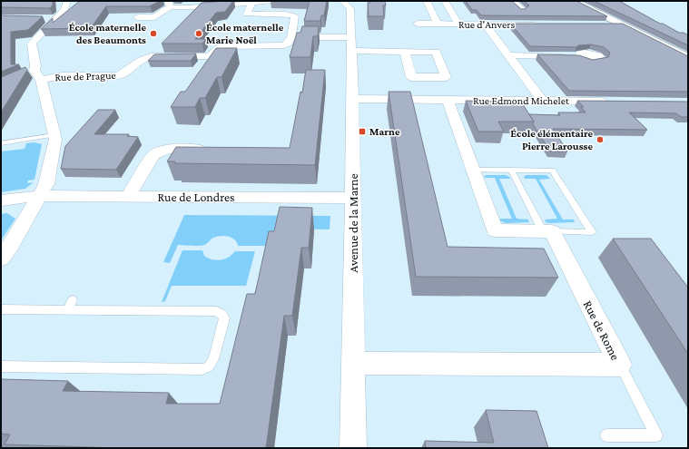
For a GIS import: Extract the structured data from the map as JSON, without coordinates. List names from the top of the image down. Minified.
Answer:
{"streets":{"street":["Rue d'Anvers","Rue de Prague","Rue Edmond Michelet","Rue de Londres","Avenue de la Marne","Rue de Rome"]},"crossings":[["Rue Edmond Michelet","Avenue de la Marne"],["Rue de Londres","Avenue de la Marne"],["Avenue de la Marne","Rue de Rome"]],"places":{"other":["École maternelle des Beaumonts","École maternelle Marie Noël","École élémentaire Pierre Larousse"],"transit":["Marne"]}}
